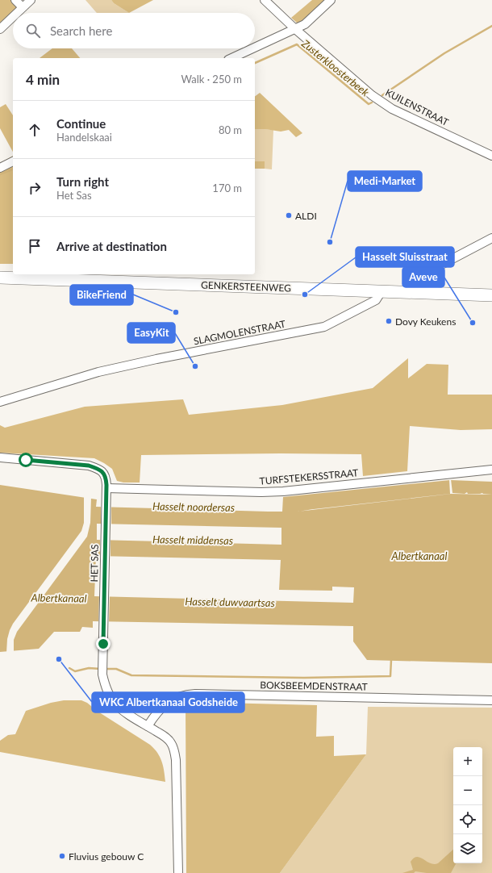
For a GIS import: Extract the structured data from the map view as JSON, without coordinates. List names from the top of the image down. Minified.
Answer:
{"streets":{"main road":["GENKERSTEENWEG"],"street":["KUILENSTRAAT","SLAGMOLENSTRAAT","TURFSTEKERSSTRAAT","HET SAS","BOKSBEEMDENSTRAAT"]},"crossings":[["GENKERSTEENWEG","SLAGMOLENSTRAAT"],["TURFSTEKERSSTRAAT","HET SAS"],["HET SAS","BOKSBEEMDENSTRAAT"]],"water":["Zusterkloosterbeek","Hasselt noordersas","Hasselt middensas","Albertkanaal","Hasselt duwvaartsas"],"places":["ALDI","Medi-Market","Hasselt Sluisstraat","BikeFriend","Dovy Keukens","Aveve","EasyKit","WKC Albertkanaal Godsheide","Fluvius gebouw C"],"page":{"search":"Search here","heading":["4 min","Walk · 250 m"],"list":[["Continue","Handelskaai","80 m"],["Turn right","Het Sas","170 m"],"Arrive at destination"],"map_buttons":["+","−"]}}
